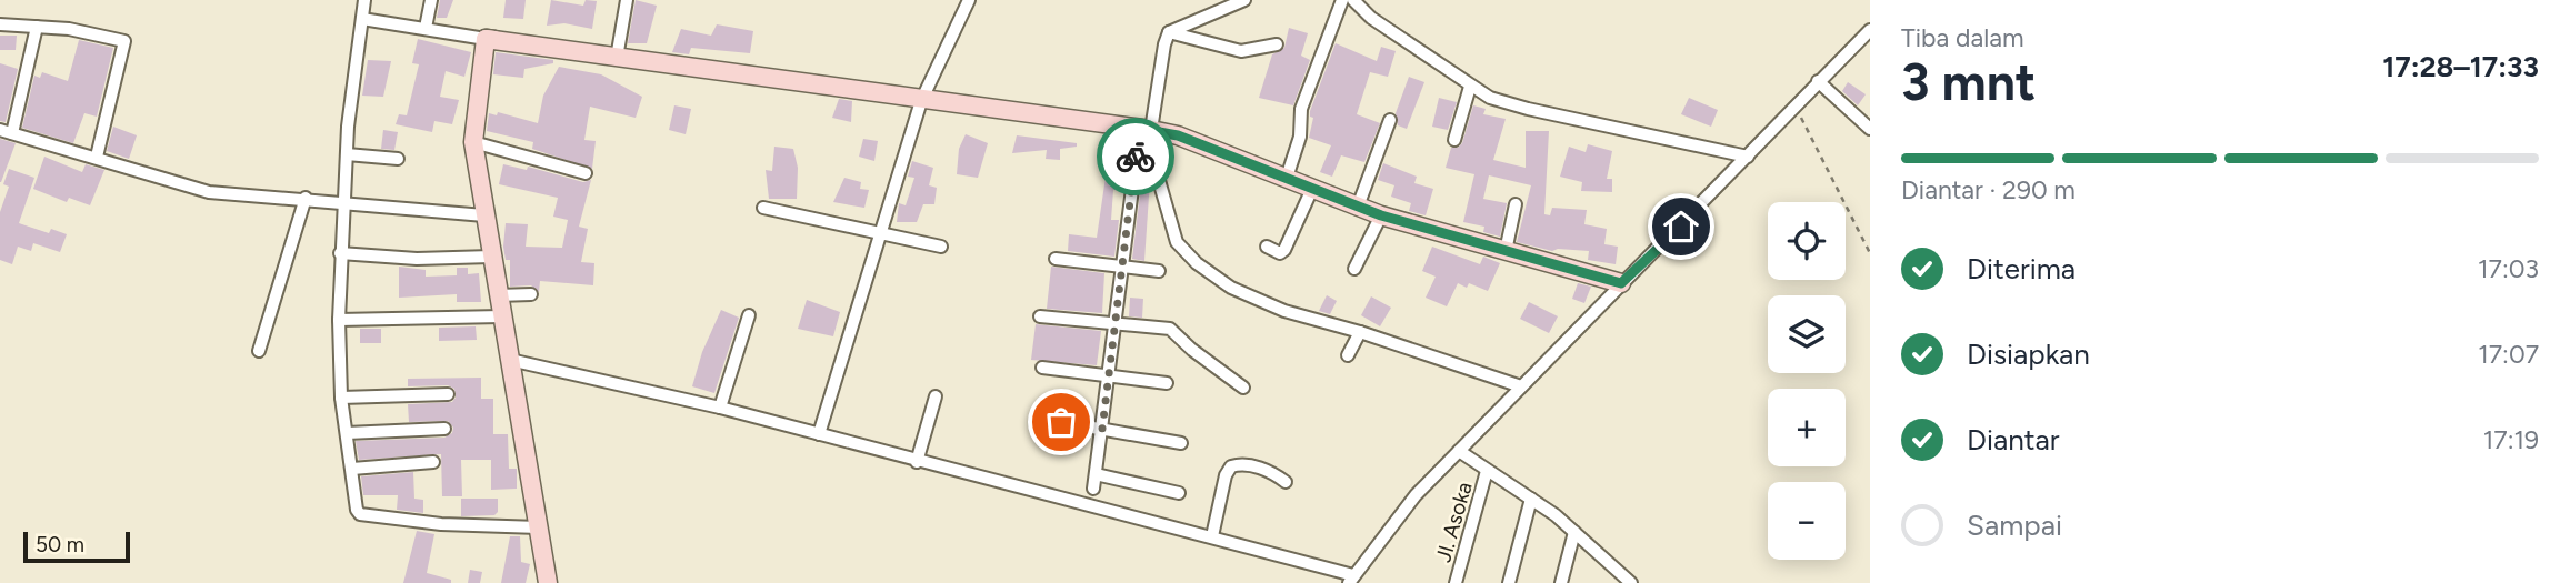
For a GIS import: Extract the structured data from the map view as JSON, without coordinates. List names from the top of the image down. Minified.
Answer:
{"streets":{"street":["Jl. Asoka"]},"scale_bar":"50 m","page":{"heading":["3 mnt","Tiba dalam","17:28–17:33"],"bar":"Diantar · 290 m","map_buttons":["+","−"],"list":[["Diterima","17:03"],["Disiapkan","17:07"],["Diantar","17:19"],"Sampai"],"scale":"50 m"}}
